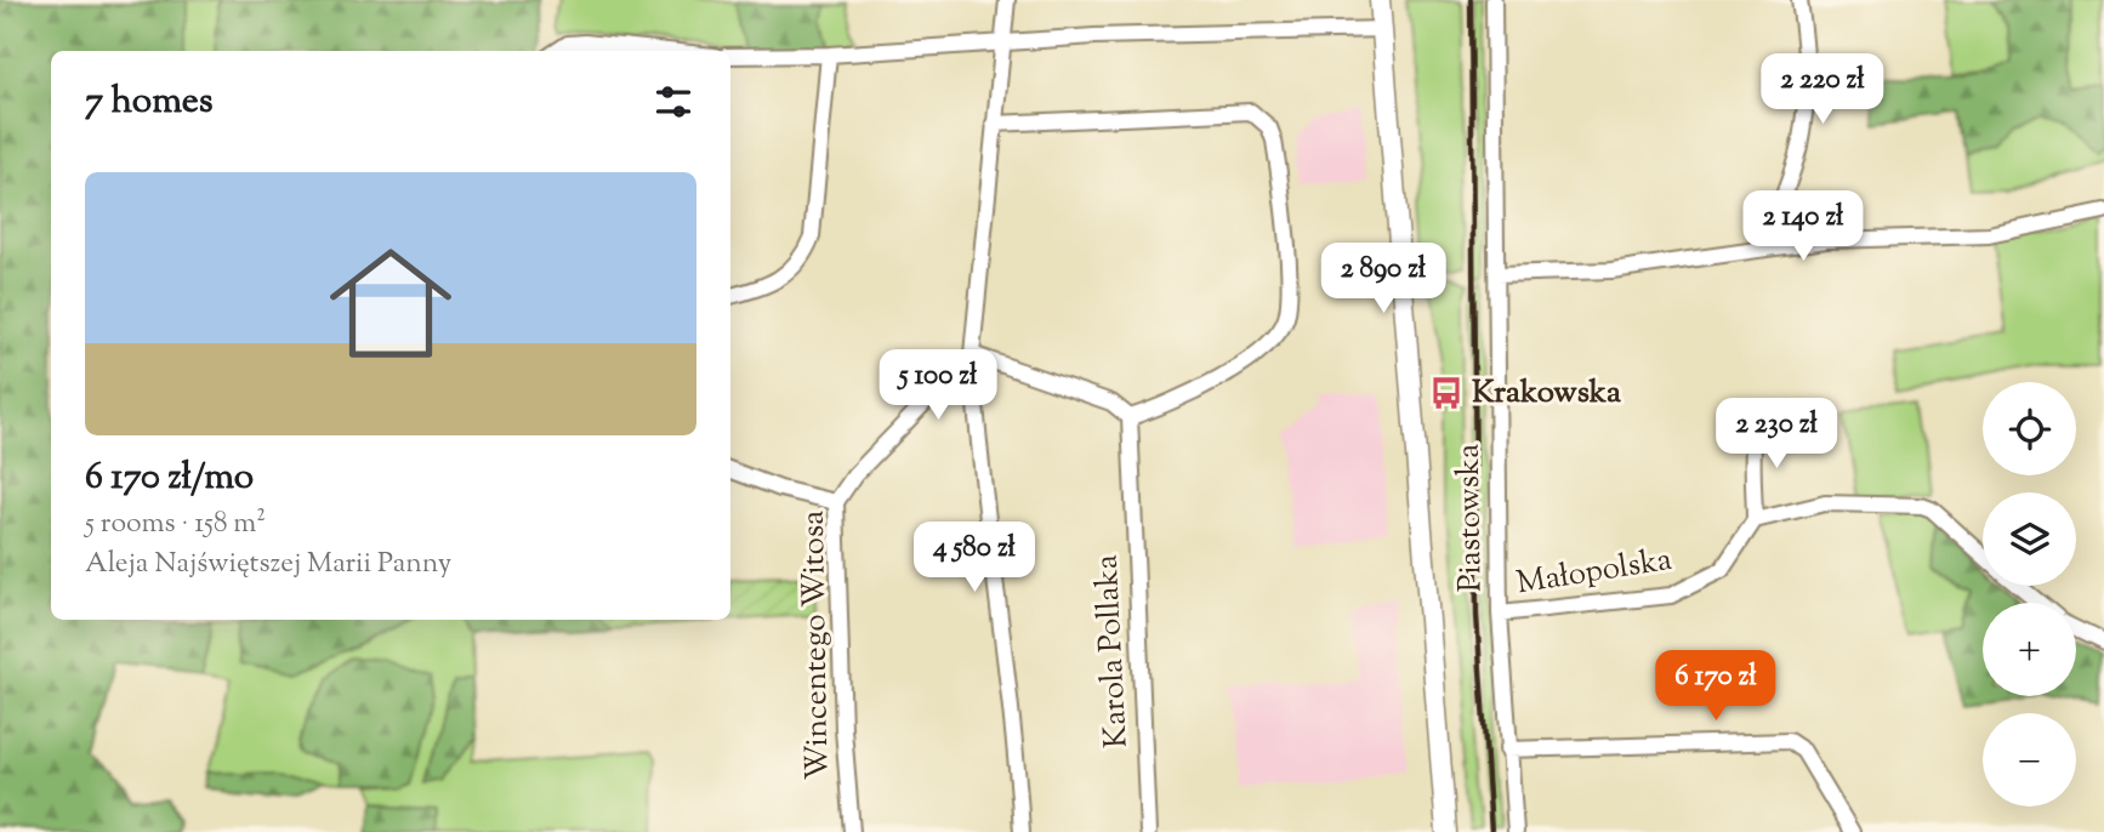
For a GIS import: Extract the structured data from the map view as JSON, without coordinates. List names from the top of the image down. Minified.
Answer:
{"streets":{"street":["Piastowska","Małopolska","Wincentego Witosa","Karola Pollaka"]},"crossings":[["Piastowska","Małopolska"]],"places":{"bus stop":["Krakowska"]},"page":{"heading":"7 homes","price":["2 220 zł","2 140 zł","2 890 zł","5 100 zł","2 230 zł","4 580 zł","6 170 zł"],"list":[{"name":"6 170 zł/mo","note":"5 rooms · 158 m² · Aleja Najświętszej Marii Panny"}],"map_buttons":["+","−"]}}
